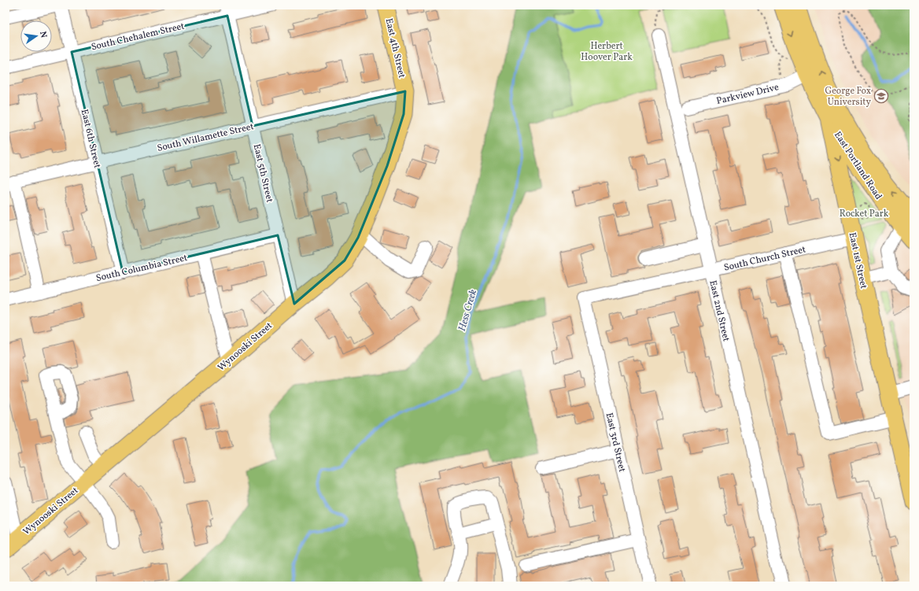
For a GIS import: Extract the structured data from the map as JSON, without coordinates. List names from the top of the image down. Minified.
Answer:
{"streets":{"main road":["East 4th Street","East Portland Road","East 1st Street","Wynooski Street"],"street":["South Chehalem Street","Parkview Drive","South Willamette Street","East 6th Street","East 5th Street","South Church Street","South Columbia Street","East 2nd Street","East 3rd Street"]},"crossings":[["South Chehalem Street","East 6th Street"],["South Chehalem Street","East 5th Street"],["East 4th Street","South Willamette Street"],["East 4th Street","Wynooski Street"],["Parkview Drive","East 1st Street"],["South Willamette Street","East 6th Street"],["South Willamette Street","East 5th Street"],["South Willamette Street","Wynooski Street"],["East 6th Street","South Columbia Street"],["East Portland Road","East 1st Street"],["East 5th Street","South Columbia Street"],["East 5th Street","Wynooski Street"],["South Church Street","East 1st Street"],["South Church Street","East 2nd Street"],["South Church Street","East 3rd Street"]],"one_way":["East 1st Street"],"water":["Hess Creek"],"parks":["Herbert Hoover Park","Rocket Park"],"places":{"school or university":["George Fox University"]},"north":"right"}
